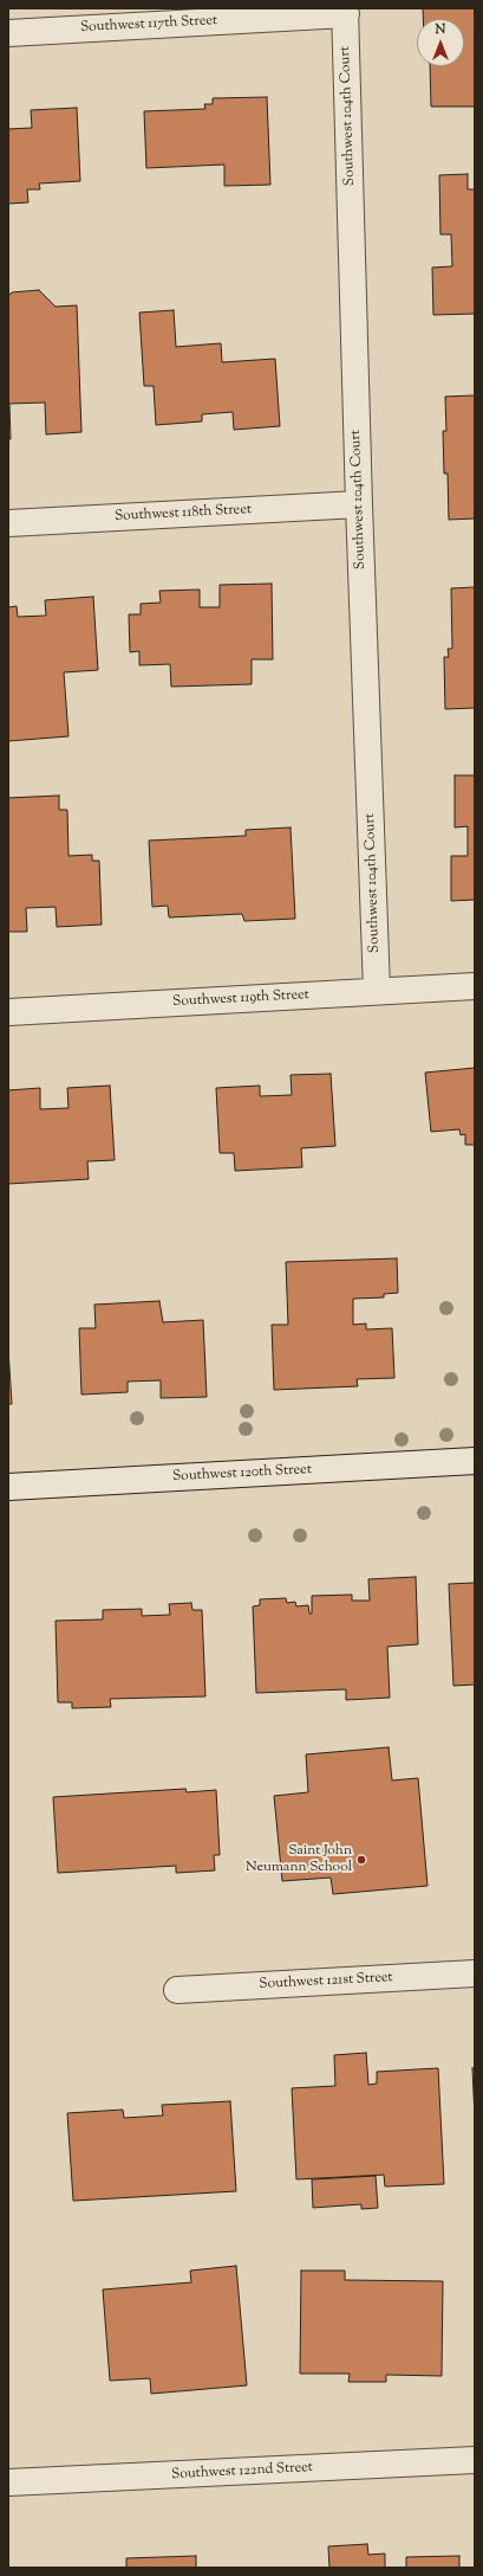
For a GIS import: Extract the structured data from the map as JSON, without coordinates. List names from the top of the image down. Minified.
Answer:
{"streets":{"street":["Southwest 117th Street","Southwest 104th Court","Southwest 118th Street","Southwest 119th Street","Southwest 120th Street","Southwest 121st Street","Southwest 122nd Street"]},"crossings":[["Southwest 117th Street","Southwest 104th Court"],["Southwest 104th Court","Southwest 118th Street"],["Southwest 104th Court","Southwest 119th Street"]],"places":["Saint John Neumann School"],"north":"top"}
